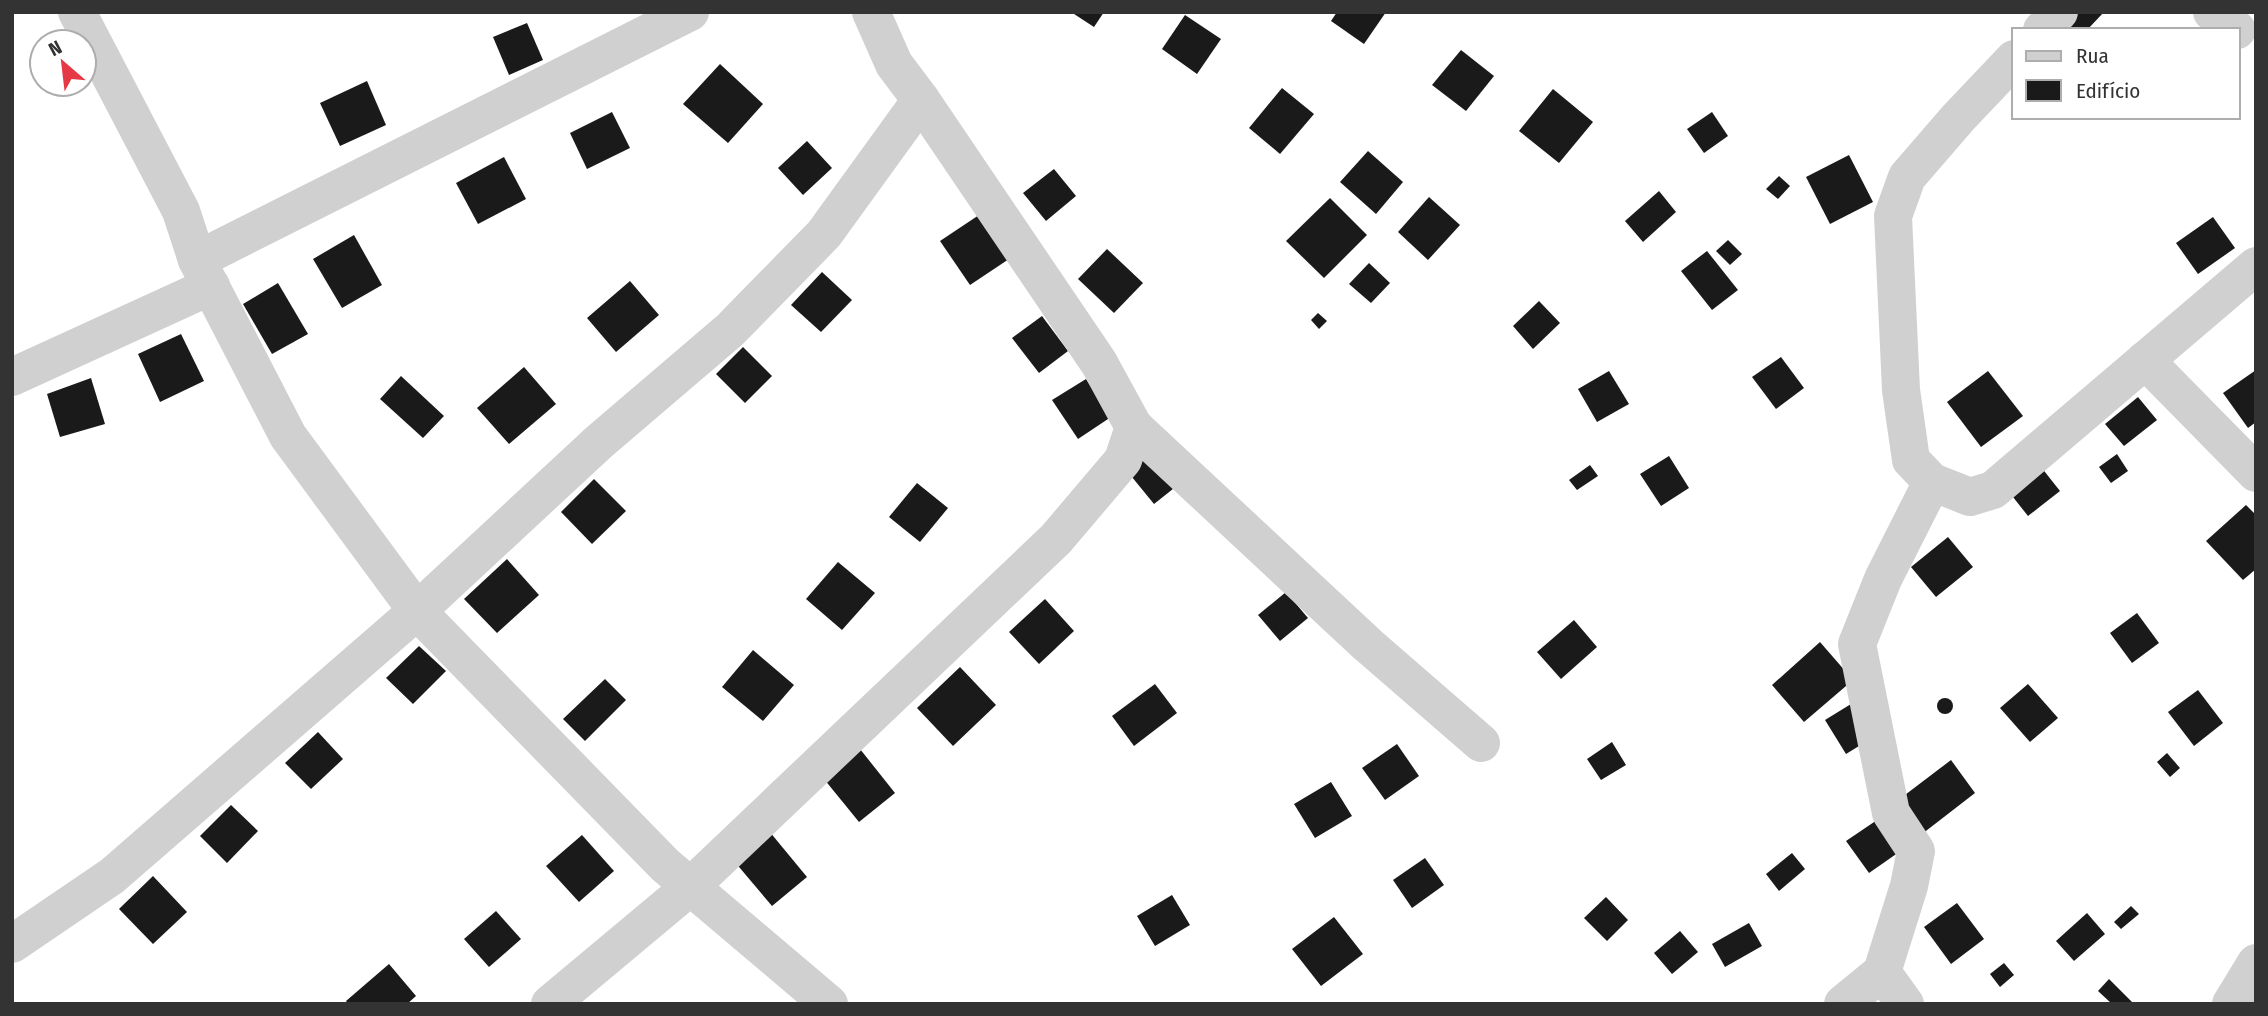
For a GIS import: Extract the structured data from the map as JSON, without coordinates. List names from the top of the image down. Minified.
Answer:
{"legend":["Rua","Edifício"],"north":"top left"}
